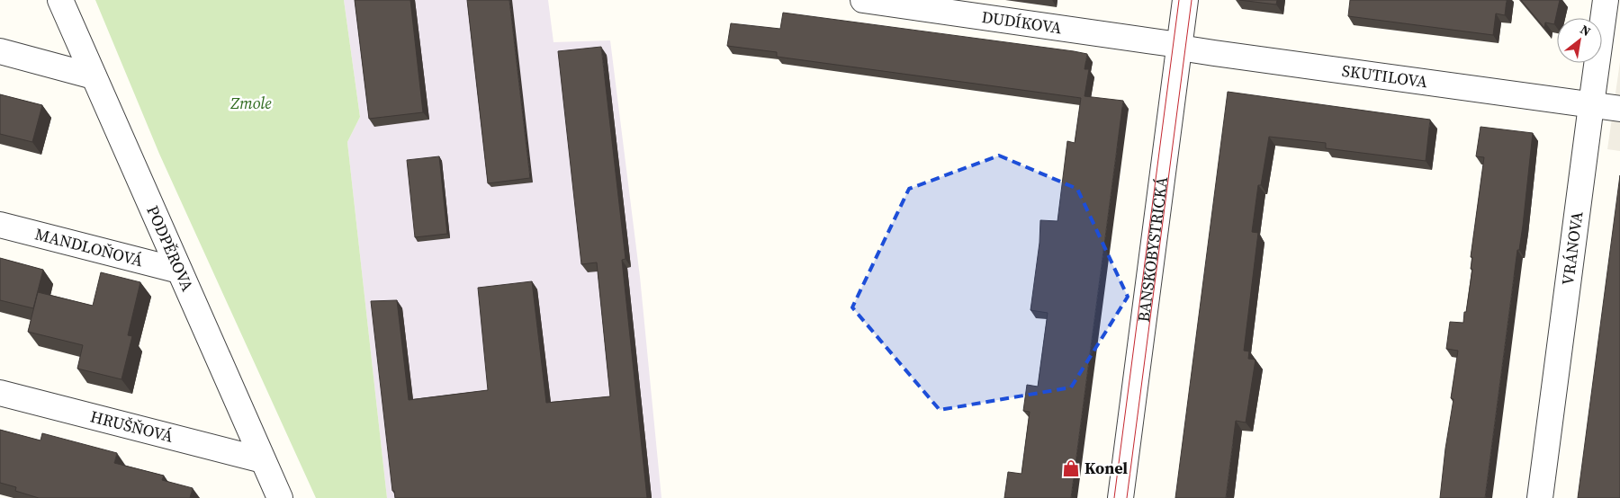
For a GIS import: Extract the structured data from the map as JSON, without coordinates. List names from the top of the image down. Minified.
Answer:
{"streets":{"street":["DUDÍKOVA","SKUTILOVA","MANDLOŇOVÁ","PODPĚROVA","BANSKOBYSTRICKÁ","VRÁNOVA","HRUŠŇOVÁ"]},"crossings":[["DUDÍKOVA","SKUTILOVA"],["DUDÍKOVA","BANSKOBYSTRICKÁ"],["SKUTILOVA","BANSKOBYSTRICKÁ"],["SKUTILOVA","VRÁNOVA"],["MANDLOŇOVÁ","PODPĚROVA"],["PODPĚROVA","HRUŠŇOVÁ"]],"parks":["Zmole"],"places":{"shop":["Konel"]},"north":"top right"}
